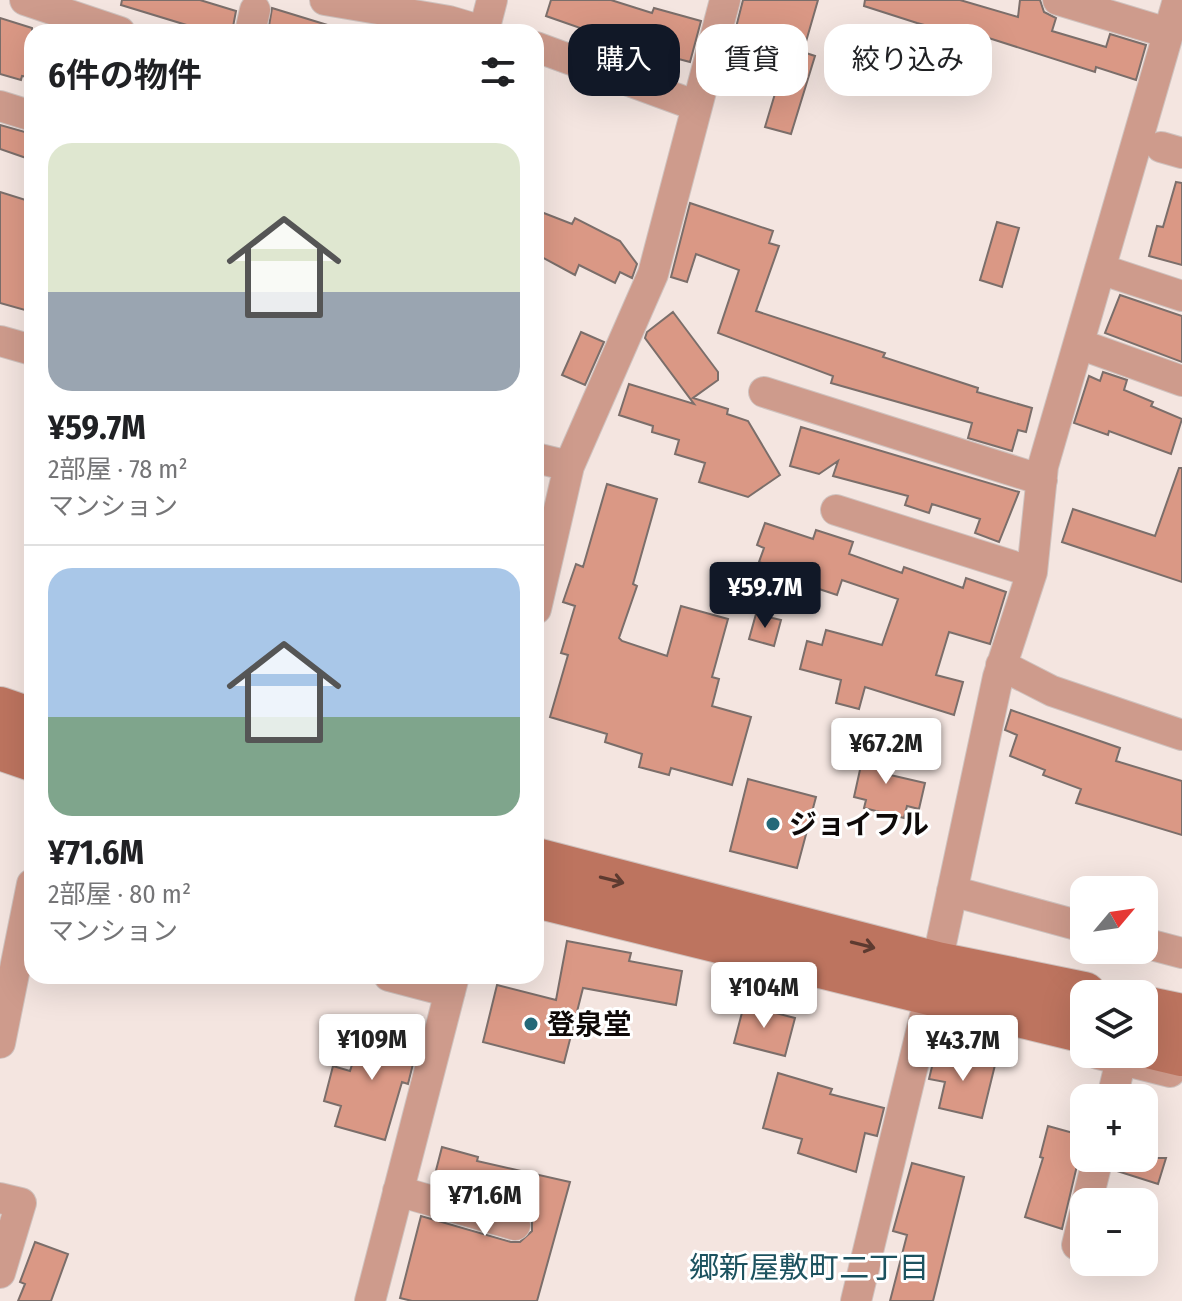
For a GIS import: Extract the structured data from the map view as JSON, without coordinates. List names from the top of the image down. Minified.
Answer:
{"districts":["郷新屋敷町二丁目"],"places":["ジョイフル","登泉堂"],"north":"top right","page":{"chip":["購入","賃貸","絞り込み"],"heading":"6件の物件","list":[{"name":"¥59.7M","note":"2部屋 · 78 m² · マンション"},{"name":"¥71.6M","note":"2部屋 · 80 m² · マンション"}],"price":["¥59.7M","¥67.2M","¥104M","¥109M","¥43.7M","¥71.6M"],"map_buttons":["+","−"]}}
